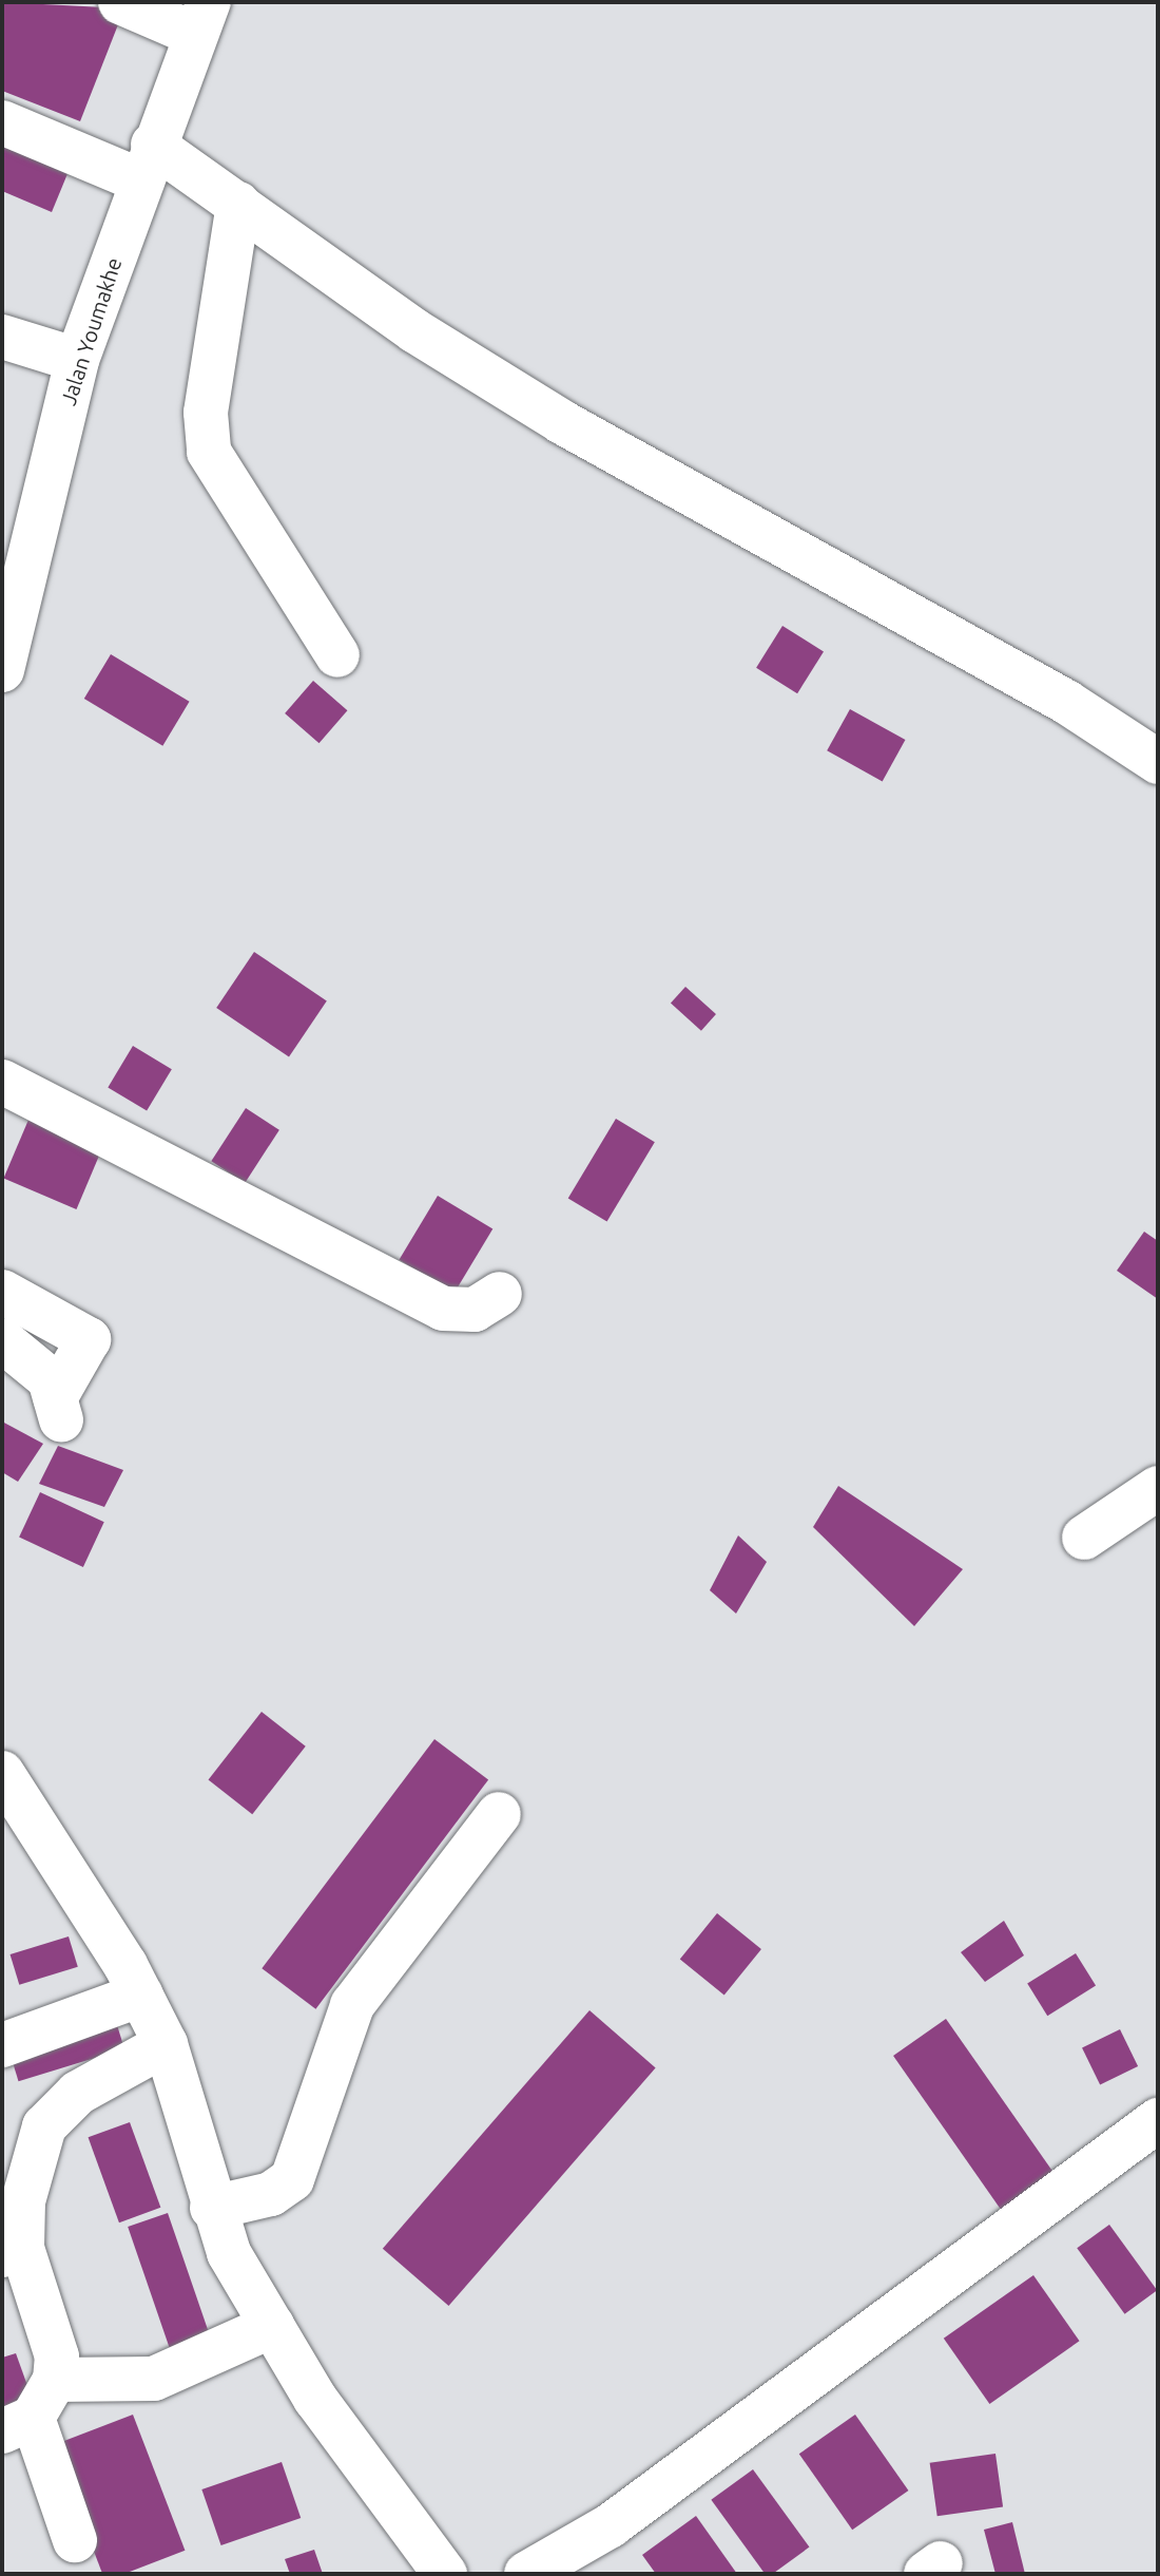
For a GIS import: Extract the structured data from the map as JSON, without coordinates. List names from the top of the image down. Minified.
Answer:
{"streets":{"street":["Jalan Youmakhe"]}}
